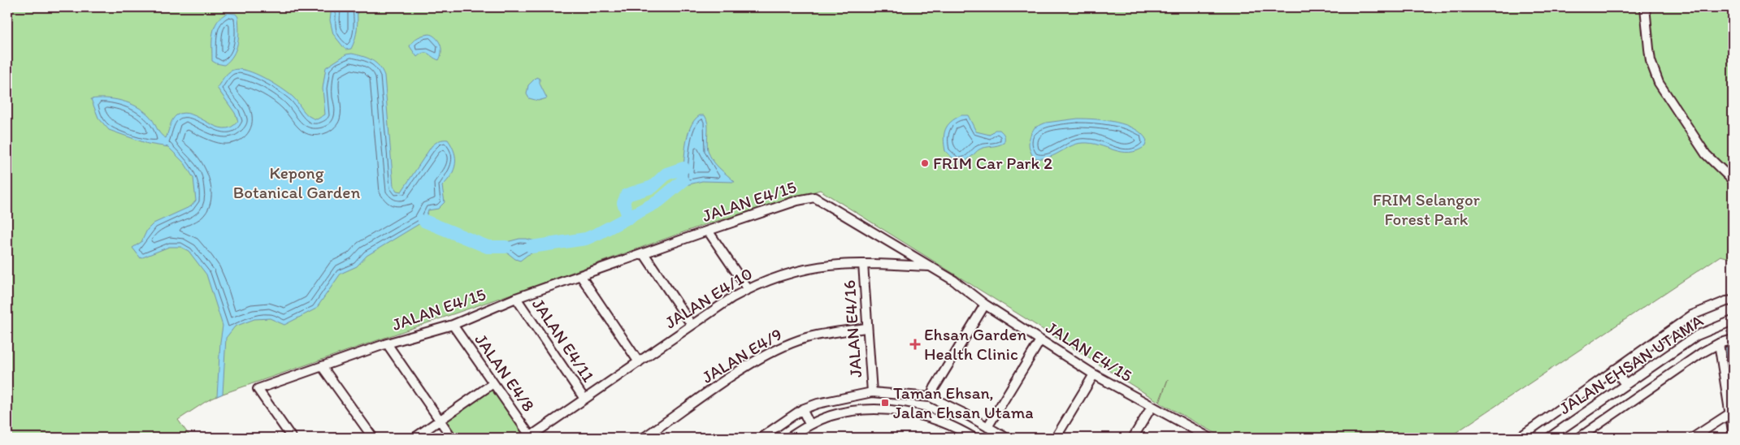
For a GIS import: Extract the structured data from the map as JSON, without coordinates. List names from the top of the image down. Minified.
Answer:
{"streets":{"street":["JALAN E4/15","JALAN E4/10","JALAN E4/16","JALAN E4/11","JALAN E4/9","JALAN EHSAN UTAMA","JALAN E4/8"]},"crossings":[["JALAN E4/15","JALAN E4/10"],["JALAN E4/15","JALAN E4/11"],["JALAN E4/15","JALAN E4/8"],["JALAN E4/10","JALAN E4/16"],["JALAN E4/10","JALAN E4/11"],["JALAN E4/10","JALAN E4/8"],["JALAN E4/16","JALAN E4/9"]],"parks":["Kepong Botanical Garden","FRIM Selangor Forest Park"],"places":{"other":["FRIM Car Park 2"],"health":["Ehsan Garden Health Clinic"],"transit":["Taman Ehsan, Jalan Ehsan Utama"]}}
